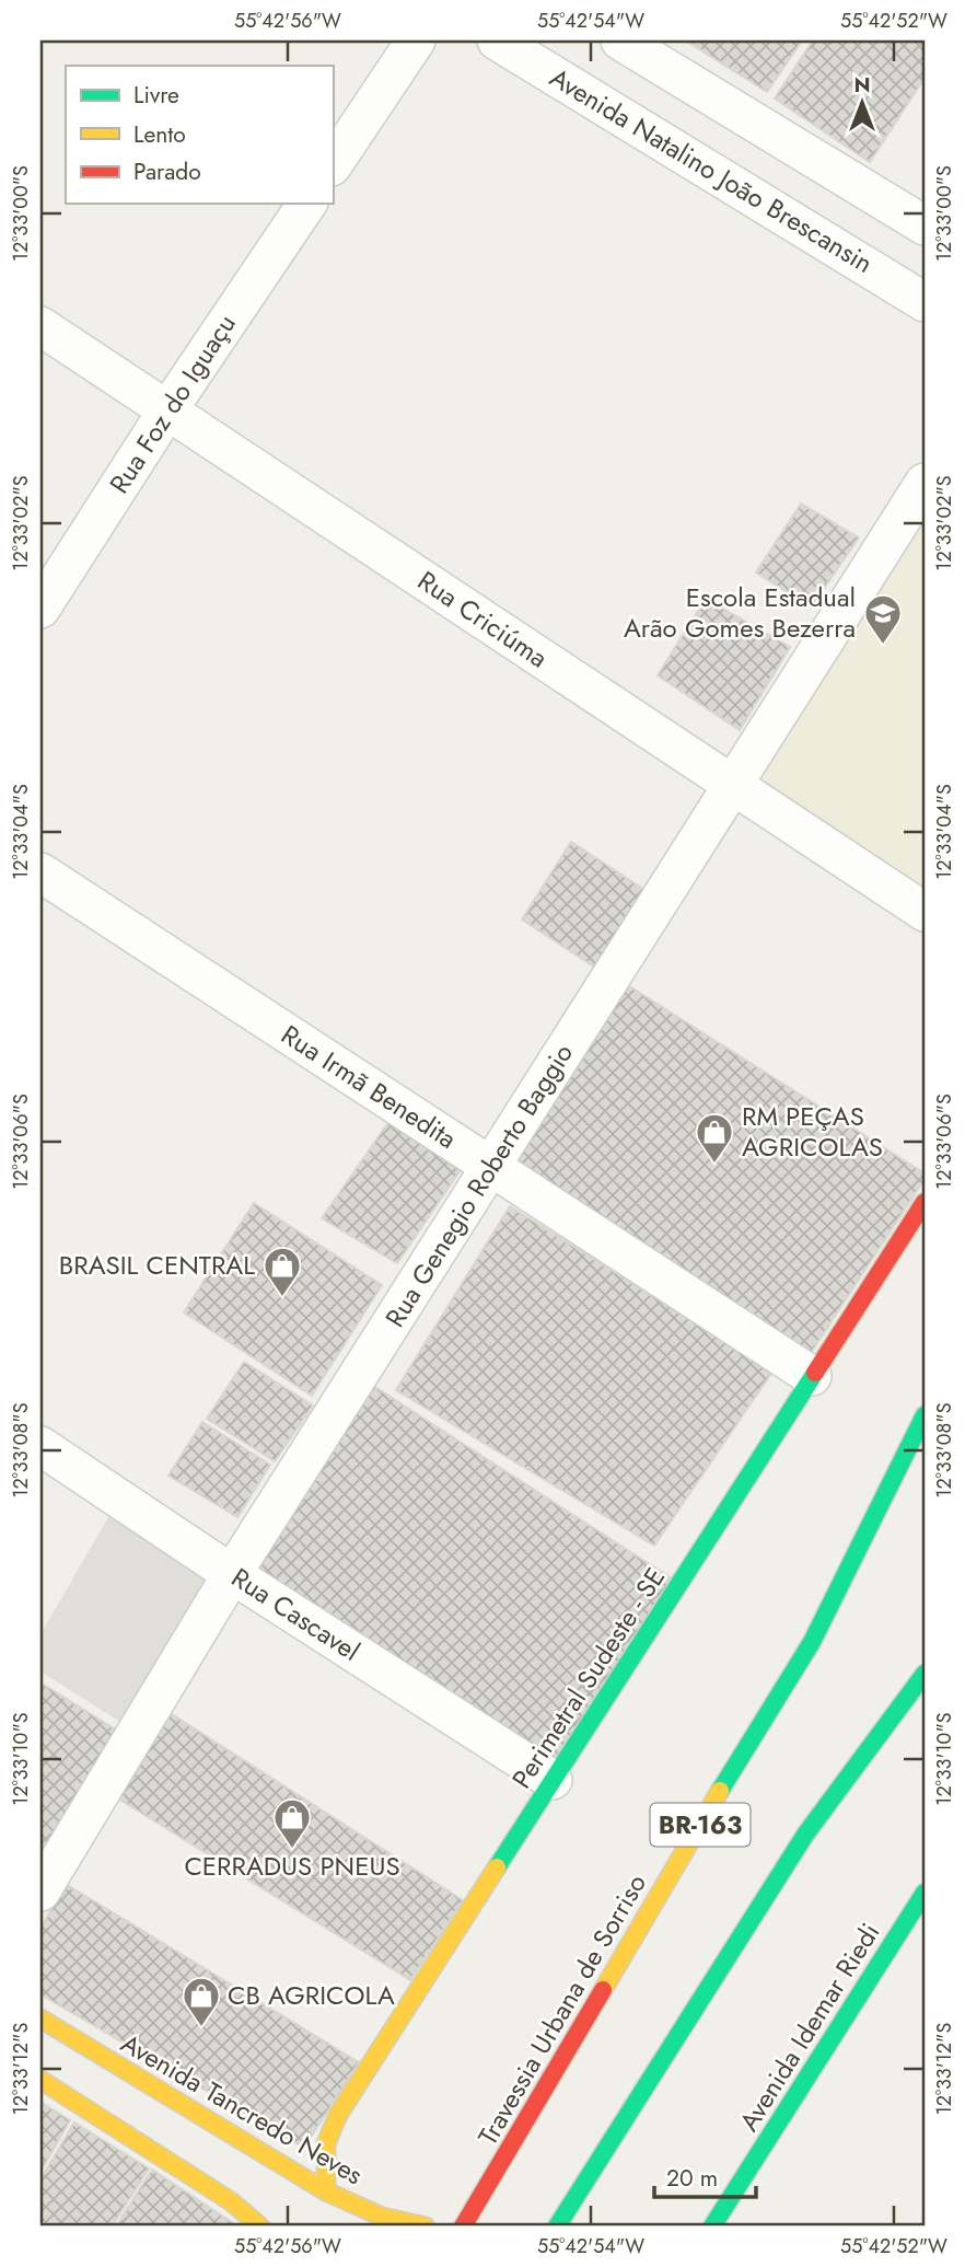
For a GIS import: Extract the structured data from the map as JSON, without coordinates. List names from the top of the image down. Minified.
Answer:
{"streets":{"main road":["Perimetral Sudeste - SE","BR-163","Travessia Urbana de Sorriso","Avenida Idemar Riedi","Avenida Tancredo Neves"],"street":["Avenida Natalino João Brescansin","Rua Foz do Iguaçu","Rua Criciúma","Rua Irmã Benedita","Rua Genegio Roberto Baggio","Rua Cascavel"]},"crossings":[["Rua Foz do Iguaçu","Rua Criciúma"],["Rua Criciúma","Rua Genegio Roberto Baggio"],["Rua Irmã Benedita","Rua Genegio Roberto Baggio"],["Rua Irmã Benedita","Perimetral Sudeste - SE"],["Rua Genegio Roberto Baggio","Rua Cascavel"],["Rua Cascavel","Perimetral Sudeste - SE"],["Perimetral Sudeste - SE","Avenida Tancredo Neves"]],"places":{"school or university":["Escola Estadual Arão Gomes Bezerra"],"shop":["RM PEÇAS AGRICOLAS","BRASIL CENTRAL","CERRADUS PNEUS","CB AGRICOLA"]},"legend":["Livre","Lento","Parado"],"scale_bar":"20 m","north":"top","coordinates":["55°42'56\"W","55°42'54\"W","55°42'52\"W","12°33'00\"S","12°33'02\"S","12°33'04\"S","12°33'06\"S","12°33'08\"S","12°33'10\"S","12°33'12\"S"]}
